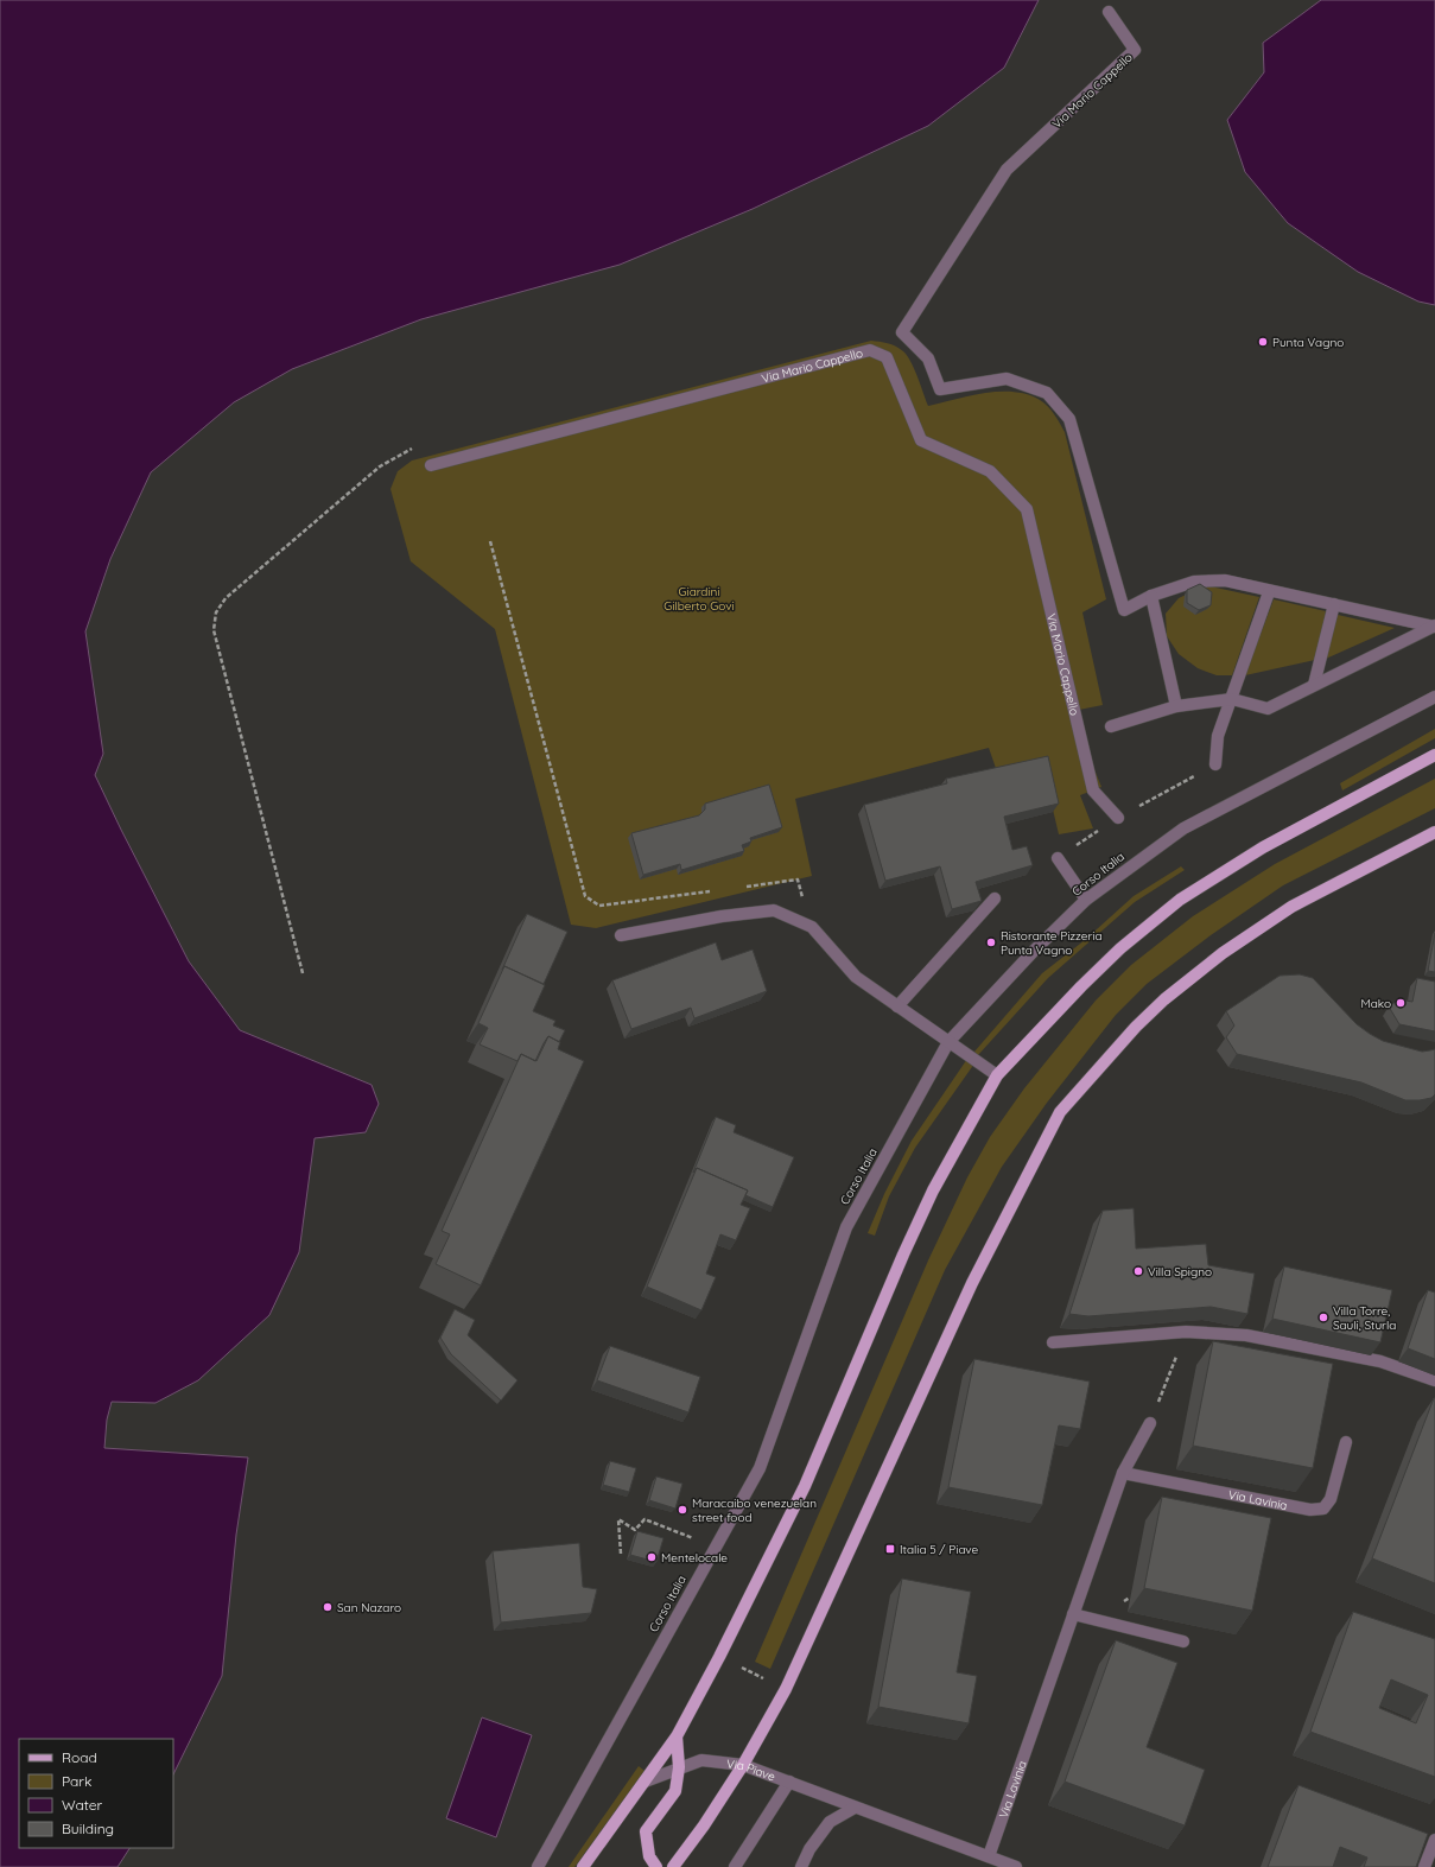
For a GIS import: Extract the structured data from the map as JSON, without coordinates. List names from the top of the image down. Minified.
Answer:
{"streets":{"street":["Via Mario Cappello","Corso Italia","Via Lavinia","Via Piave"]},"crossings":[["Via Lavinia","Via Piave"]],"parks":["Giardini Gilberto Govi"],"places":{"other":["Punta Vagno","Ristorante Pizzeria Punta Vagno","Mako","Villa Spigno","Villa Torre, Sauli, Sturla","Maracaibo venezuelan street food","Mentelocale","San Nazaro"],"transit":["Italia 5 / Piave"]},"legend":["Road","Park","Water","Building"]}
